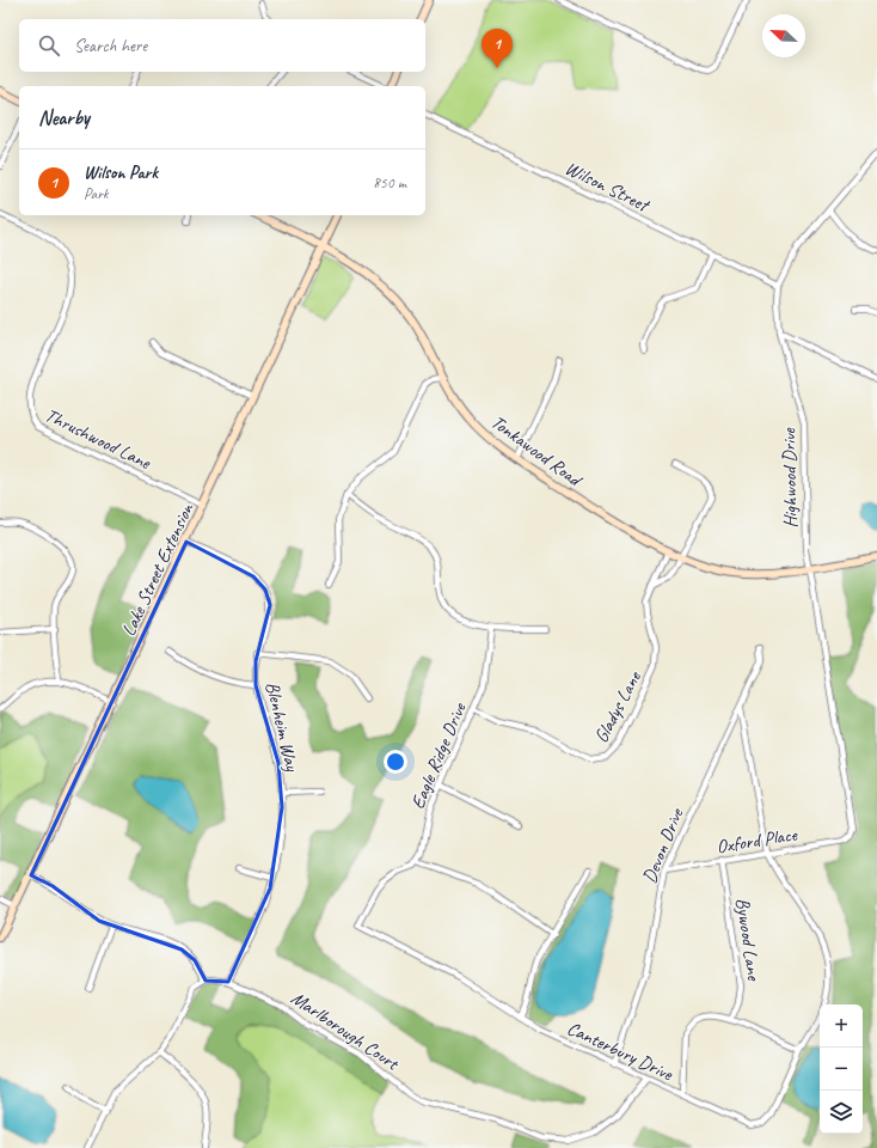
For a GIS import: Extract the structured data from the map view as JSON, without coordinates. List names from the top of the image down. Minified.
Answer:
{"streets":{"street":["Wilson Street","Thrushwood Lane","Tonkawood Road","Highwood Drive","Lake Street Extension","Gladys Lane","Blenheim Way","Eagle Ridge Drive","Oxford Place","Devon Drive","Bywood Lane","Marlborough Court","Canterbury Drive"]},"crossings":[["Wilson Street","Highwood Drive"],["Thrushwood Lane","Lake Street Extension"],["Tonkawood Road","Highwood Drive"],["Tonkawood Road","Lake Street Extension"],["Tonkawood Road","Gladys Lane"],["Highwood Drive","Oxford Place"],["Lake Street Extension","Blenheim Way"],["Gladys Lane","Eagle Ridge Drive"],["Blenheim Way","Marlborough Court"],["Eagle Ridge Drive","Canterbury Drive"],["Oxford Place","Devon Drive"],["Oxford Place","Bywood Lane"],["Oxford Place","Canterbury Drive"],["Devon Drive","Canterbury Drive"],["Bywood Lane","Canterbury Drive"],["Marlborough Court","Canterbury Drive"]],"north":"top left","page":{"search":"Search here","pins":"1","heading":"Nearby","list":[{"mark":"1","name":"Wilson Park","note":"Park","value":"850 m"}],"map_buttons":["+","−"]}}
